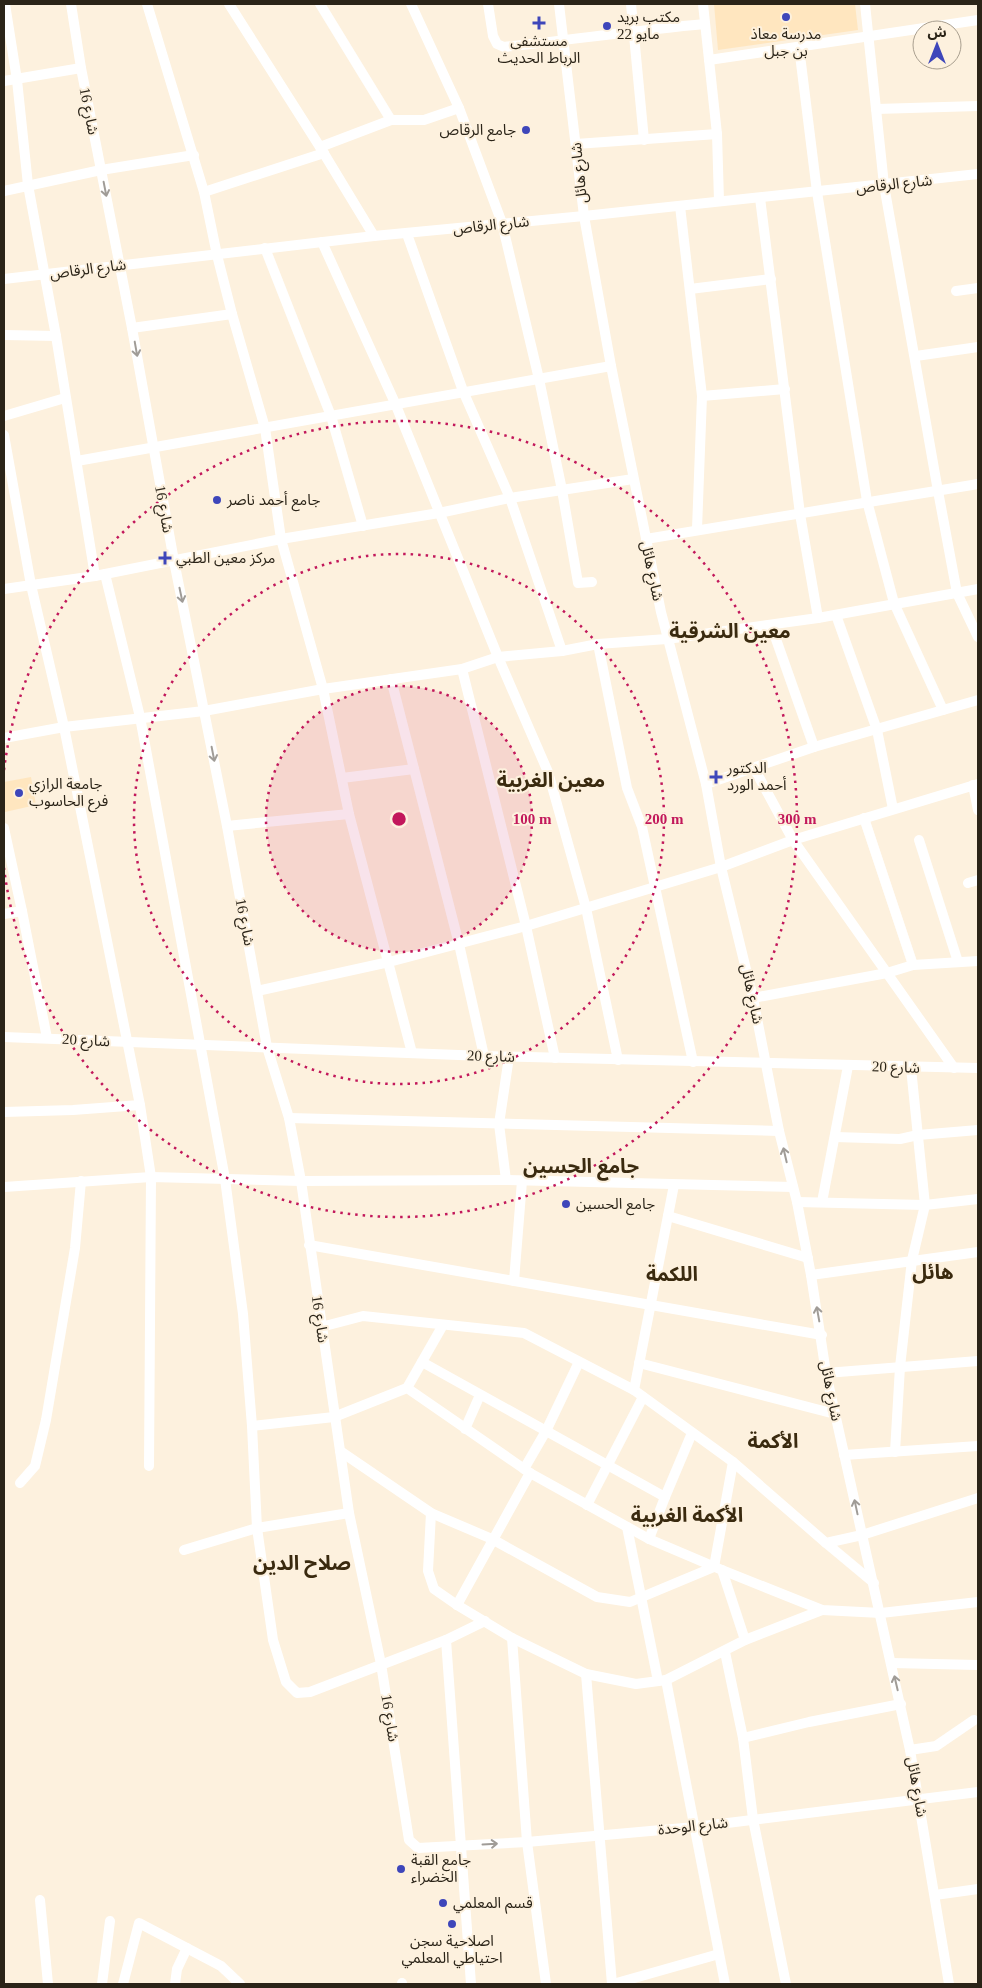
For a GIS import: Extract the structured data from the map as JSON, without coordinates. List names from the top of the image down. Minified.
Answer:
{"streets":{"street":["شارع 16","شارع هائل","شارع الرقاص","شارع 20","شارع الوحدة"]},"crossings":[["شارع 16","شارع الرقاص"],["شارع 16","شارع 20"],["شارع 16","شارع الوحدة"],["شارع هائل","شارع الرقاص"],["شارع هائل","شارع 20"],["شارع هائل","شارع الوحدة"]],"districts":["معين الشرقية","معين الغربية","جامع الحسين","هائل","اللكمة","الأكمة","الأكمة الغربية","صلاح الدين"],"places":{"other":["مدرسة معاذ بن جبل","مكتب بريد 22 مايو","جامع الرقاص","جامع أحمد ناصر","جامعة الرازي فرع الحاسوب","جامع الحسين","جامع القبة الخضراء","قسم المعلمي","اصلاحية سجن احتياطي المعلمي"],"health":["مستشفى الرباط الحديث","مركز معين الطبي","الدكتور أحمد الورد"]},"north":"top","rings":["100 m","200 m","300 m"]}
